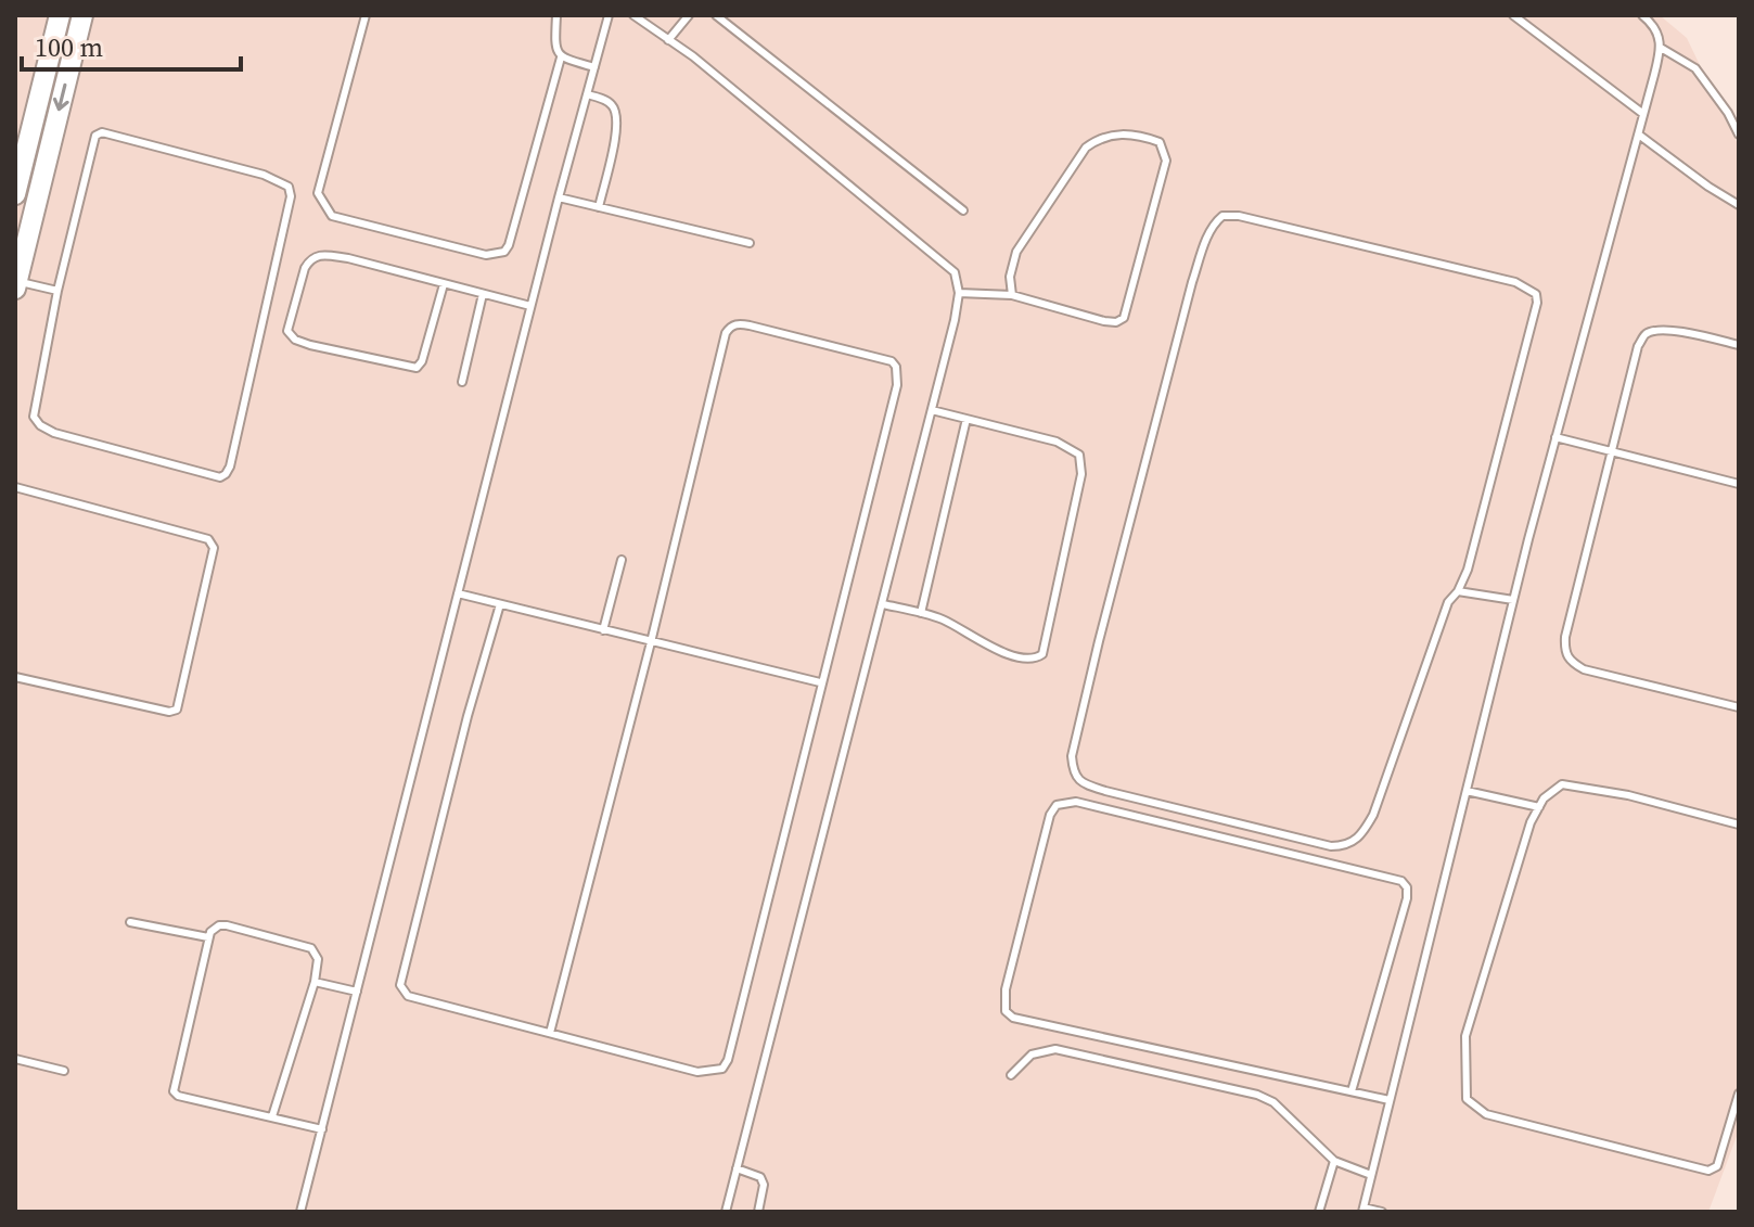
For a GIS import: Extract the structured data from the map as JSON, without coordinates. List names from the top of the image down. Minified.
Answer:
{"scale_bar":"100 m"}
